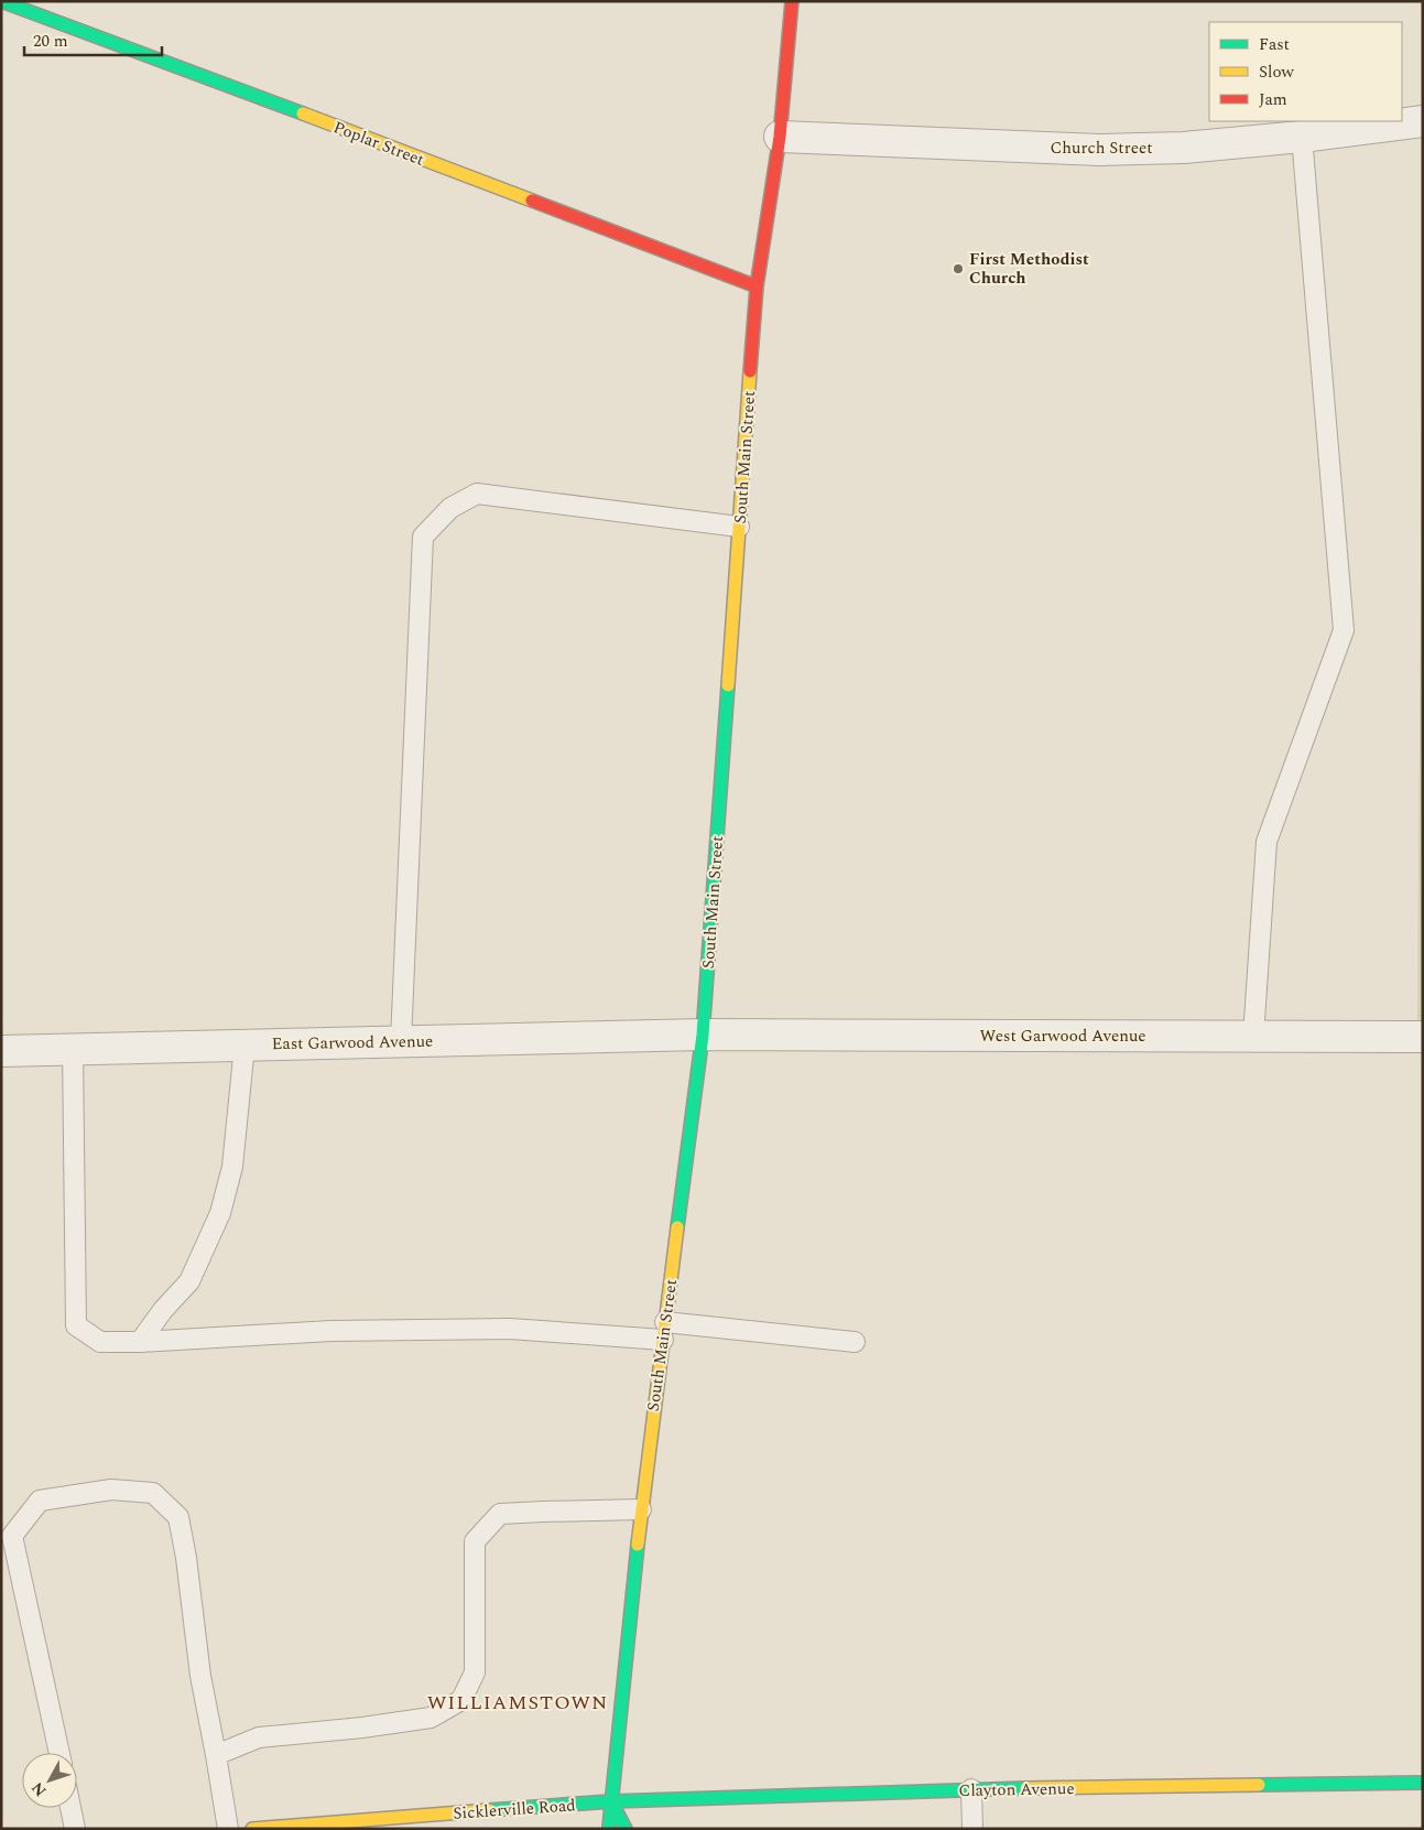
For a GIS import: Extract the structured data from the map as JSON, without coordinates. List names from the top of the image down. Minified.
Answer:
{"streets":{"main road":["Poplar Street","South Main Street","Clayton Avenue","Sicklerville Road"],"street":["Church Street","West Garwood Avenue","East Garwood Avenue"]},"crossings":[["Poplar Street","South Main Street"],["Church Street","South Main Street"],["South Main Street","West Garwood Avenue"],["South Main Street","East Garwood Avenue"],["South Main Street","Clayton Avenue"],["South Main Street","Sicklerville Road"],["West Garwood Avenue","East Garwood Avenue"],["Clayton Avenue","Sicklerville Road"]],"districts":["WILLIAMSTOWN"],"places":["First Methodist Church"],"legend":["Fast","Slow","Jam"],"scale_bar":"20 m","north":"bottom left"}
